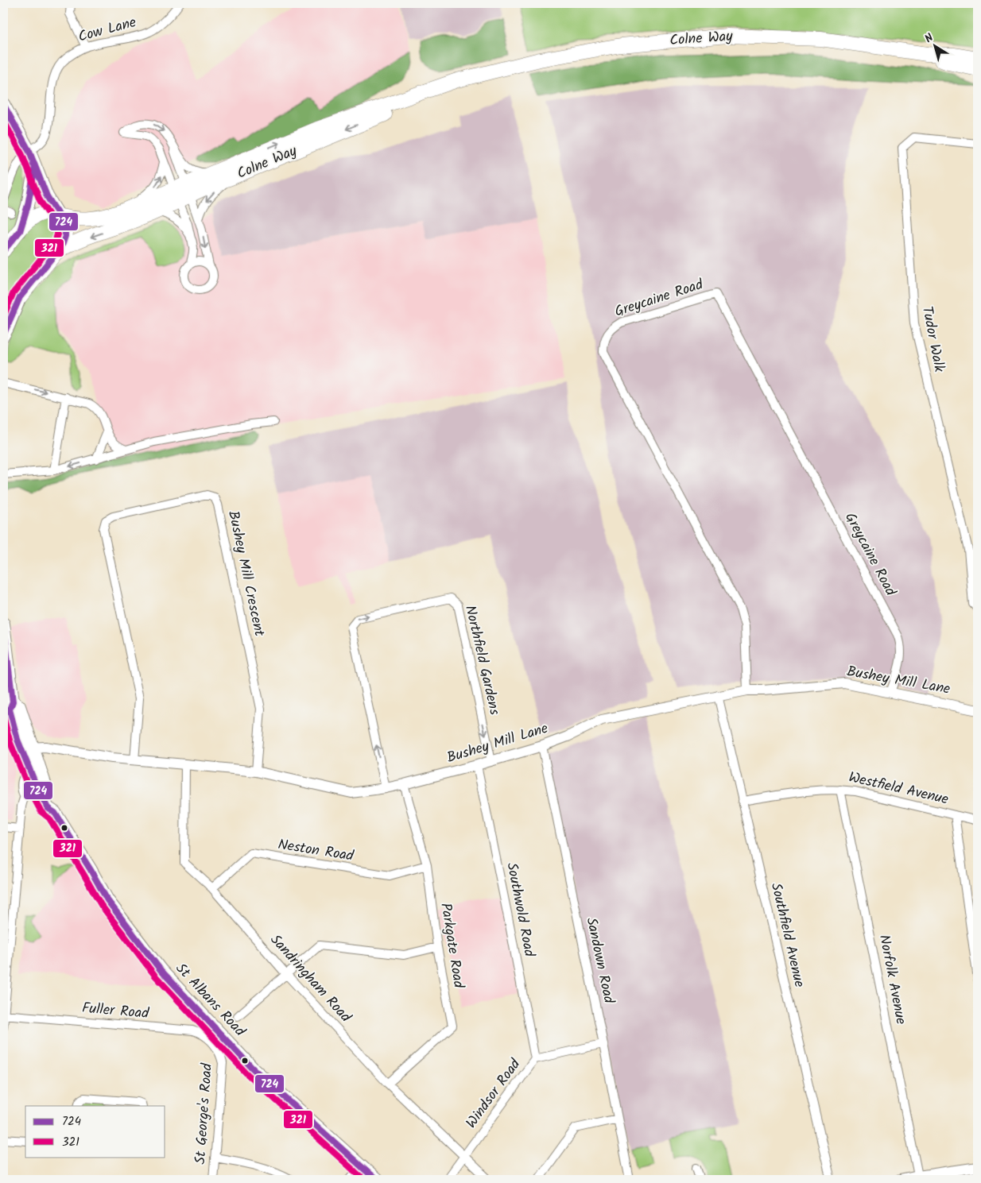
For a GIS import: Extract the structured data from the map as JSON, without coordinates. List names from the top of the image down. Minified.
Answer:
{"streets":{"highway":["Colne Way"],"main road":["St Albans Road"],"street":["Cow Lane","Greycaine Road","Tudor Walk","Bushey Mill Crescent","Northfield Gardens","Bushey Mill Lane","Westfield Avenue","Neston Road","Southwold Road","Southfield Avenue","Parkgate Road","Sandown Road","Sandringham Road","Norfolk Avenue","Fuller Road","Windsor Road","St George's Road"]},"crossings":[["Greycaine Road","Bushey Mill Lane"],["Bushey Mill Crescent","Bushey Mill Lane"],["Northfield Gardens","Bushey Mill Lane"],["Bushey Mill Lane","Southwold Road"],["Bushey Mill Lane","Southfield Avenue"],["Bushey Mill Lane","Parkgate Road"],["Bushey Mill Lane","Sandown Road"],["Bushey Mill Lane","Sandringham Road"],["Bushey Mill Lane","St Albans Road"],["Westfield Avenue","Southfield Avenue"],["Westfield Avenue","Norfolk Avenue"],["Neston Road","Parkgate Road"],["Neston Road","Sandringham Road"],["Southwold Road","Windsor Road"],["Parkgate Road","Sandringham Road"],["Sandown Road","Windsor Road"],["Sandringham Road","Windsor Road"],["Fuller Road","St George's Road"]],"lines":["transit line 724","transit line 321"],"legend":["724","321"],"north":"top left"}
